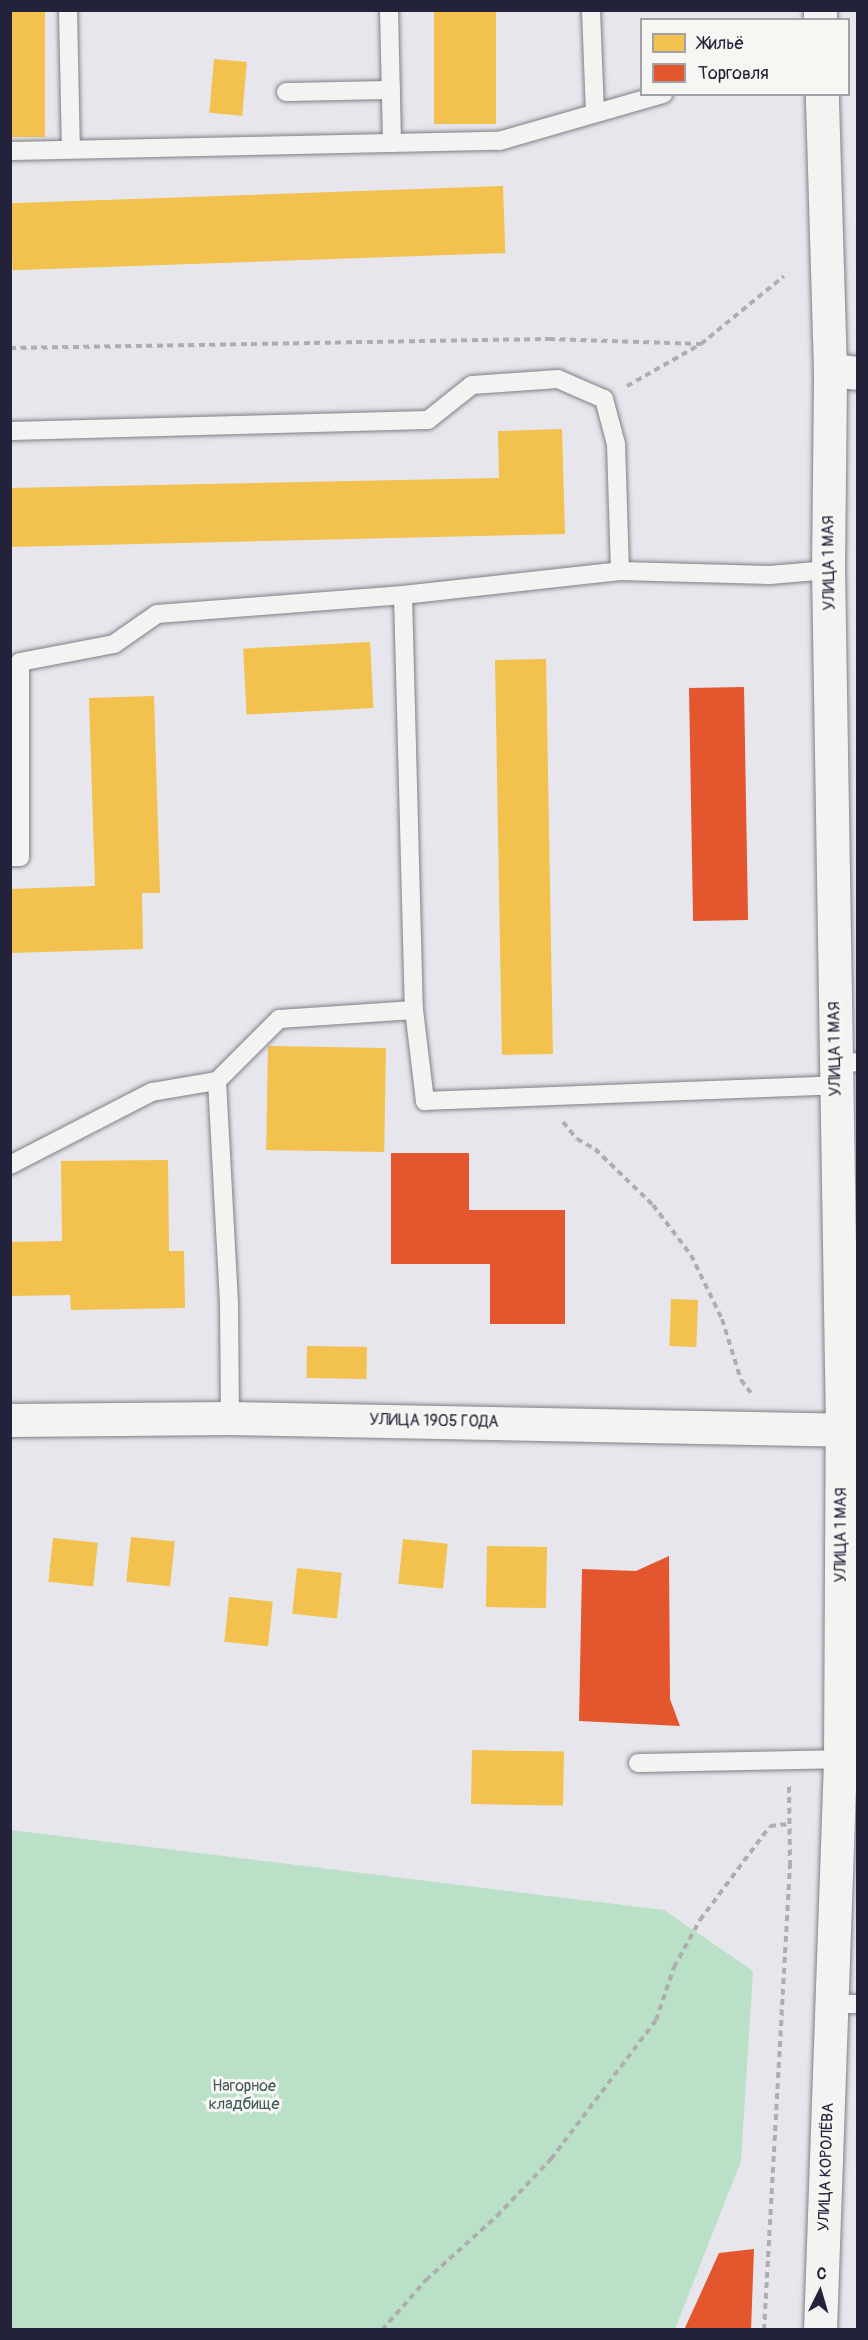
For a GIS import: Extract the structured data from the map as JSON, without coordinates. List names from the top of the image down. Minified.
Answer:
{"streets":{"main road":["УЛИЦА 1 МАЯ","УЛИЦА 1905 ГОДА","УЛИЦА КОРОЛЁВА"]},"crossings":[["УЛИЦА 1 МАЯ","УЛИЦА 1905 ГОДА"],["УЛИЦА 1 МАЯ","УЛИЦА КОРОЛЁВА"]],"parks":["Нагорное кладбище"],"legend":["Жильё","Торговля"],"north":"top"}
